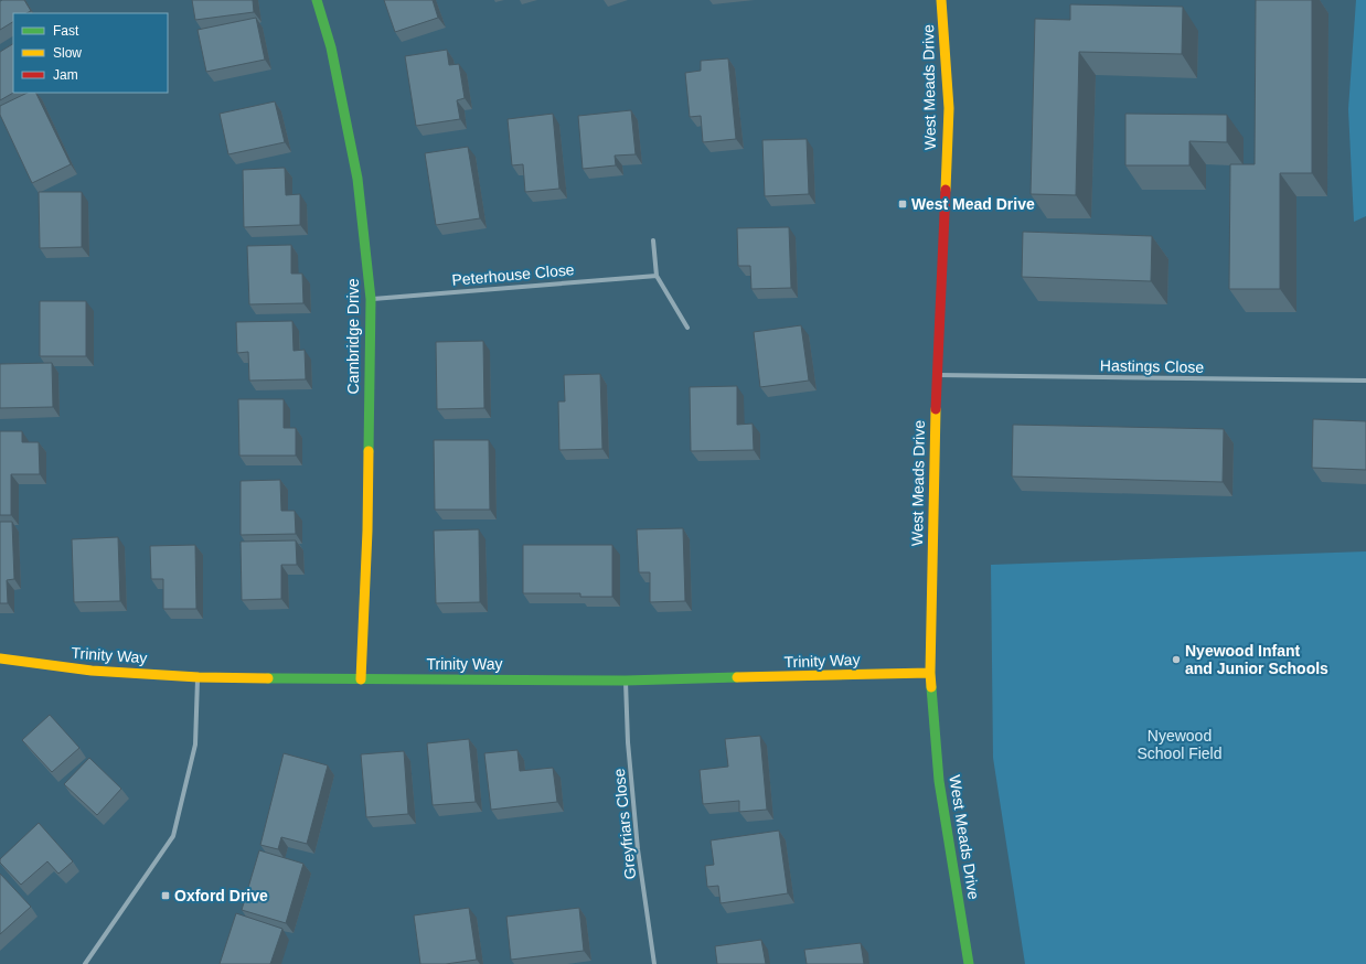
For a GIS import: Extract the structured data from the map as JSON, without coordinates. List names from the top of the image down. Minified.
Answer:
{"streets":{"street":["West Meads Drive","Peterhouse Close","Cambridge Drive","Hastings Close","Trinity Way","Greyfriars Close"]},"crossings":[["West Meads Drive","Hastings Close"],["West Meads Drive","Trinity Way"],["Peterhouse Close","Cambridge Drive"],["Cambridge Drive","Trinity Way"],["Trinity Way","Greyfriars Close"]],"parks":["Nyewood School Field"],"places":{"transit":["West Mead Drive","Oxford Drive"],"other":["Nyewood Infant and Junior Schools"]},"legend":["Fast","Slow","Jam"]}
